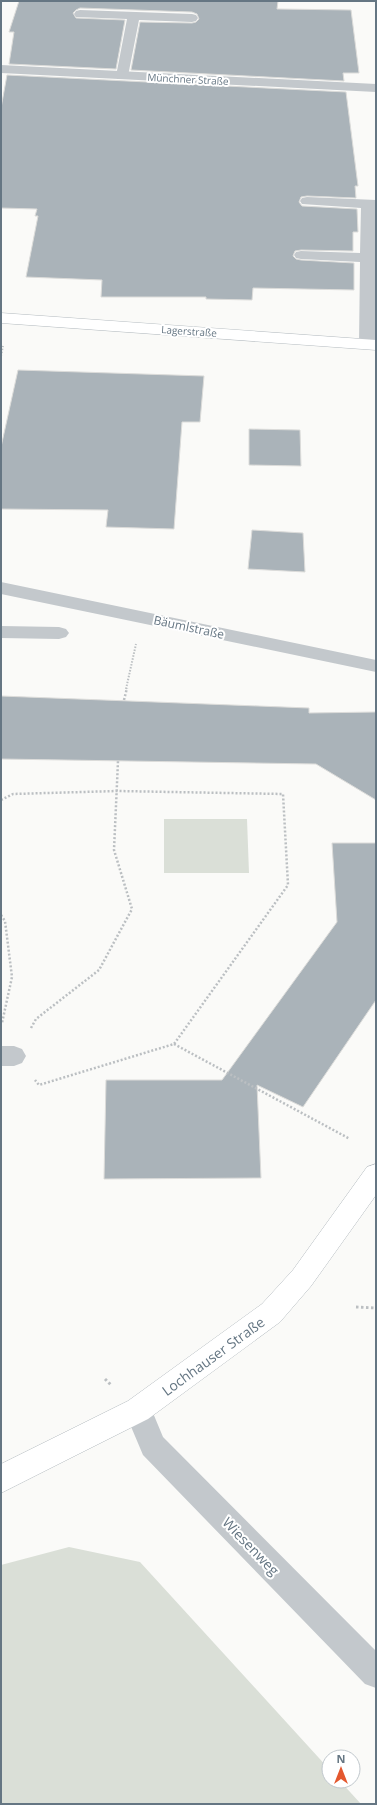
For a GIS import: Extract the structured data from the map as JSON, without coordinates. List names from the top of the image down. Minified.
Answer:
{"streets":{"street":["Münchner Straße","Lagerstraße","Bäumlstraße","Lochhauser Straße","Wiesenweg"]},"crossings":[["Lochhauser Straße","Wiesenweg"]],"north":"top"}
